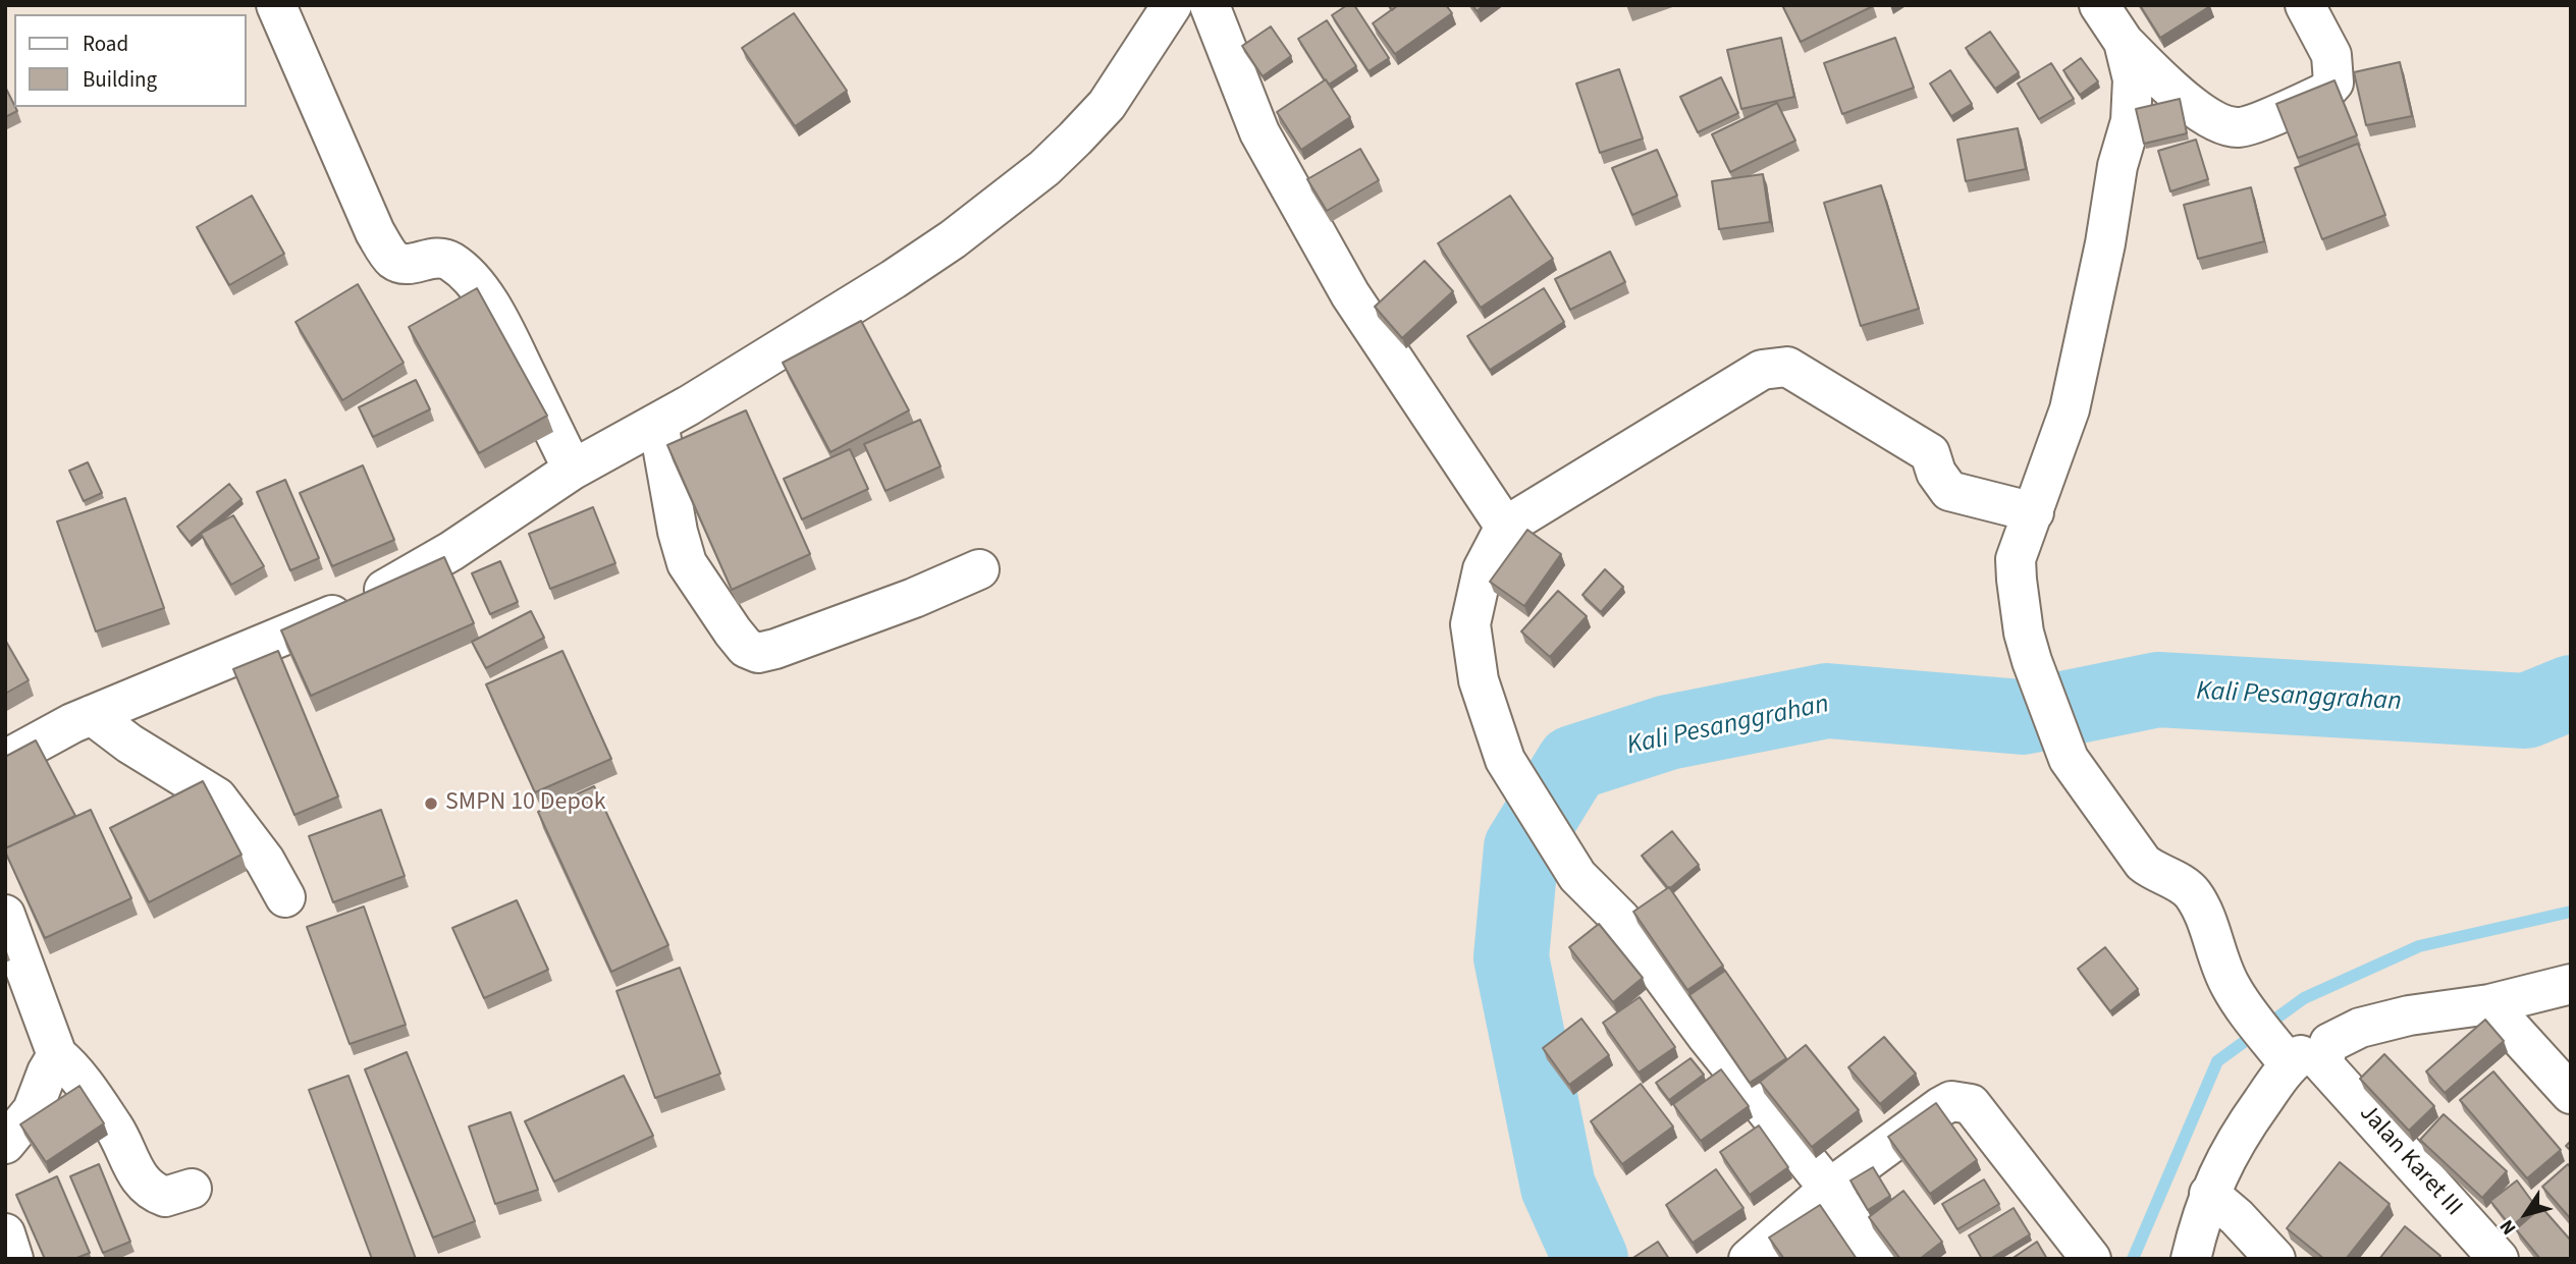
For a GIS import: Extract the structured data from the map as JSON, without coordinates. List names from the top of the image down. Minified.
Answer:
{"streets":{"street":["Jalan Karet III"]},"water":["Kali Pesanggrahan"],"places":["SMPN 10 Depok"],"legend":["Road","Building"],"north":"bottom left"}
